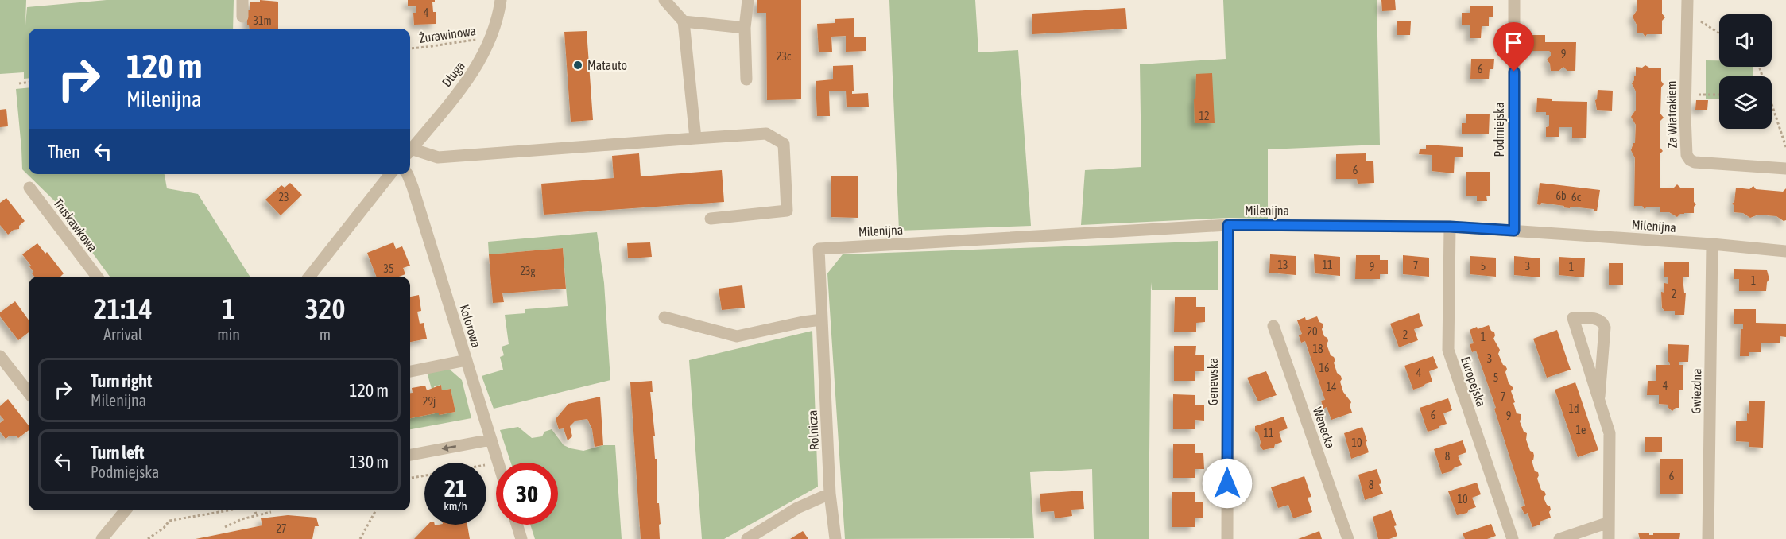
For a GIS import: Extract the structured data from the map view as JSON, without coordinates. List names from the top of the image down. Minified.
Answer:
{"streets":{"street":["Długa","Za Wiatrakiem","Podmiejska","Milenijna","Truskawkowa","Kolorowa","Genewska","Europejska","Gwiezdna","Wenecka","Rolnicza"],"path":["Żurawinowa"]},"crossings":[["Żurawinowa","Długa"],["Podmiejska","Milenijna"],["Milenijna","Genewska"],["Milenijna","Europejska"],["Milenijna","Gwiezdna"],["Milenijna","Rolnicza"]],"places":["Matauto"],"house_numbers":["4","31m","9","23c","6","12","6","6b","23","6c","13","11","7","5","3","9","1","35","23g","1","2","20","2","1","18","3","16","4","5","4","14","7","29j","1d","6","9","1e","11","10","8","6","8","10","27"],"page":{"turn":["120 m","Milenijna"],"then":"Then","eta":["21:14","Arrival","1","min","320","m"],"list":[{"name":"Turn right","note":"Milenijna","value":"120 m"},{"name":"Turn left","note":"Podmiejska","value":"130 m"}],"speed":"21 km/h","limit":"30"}}
